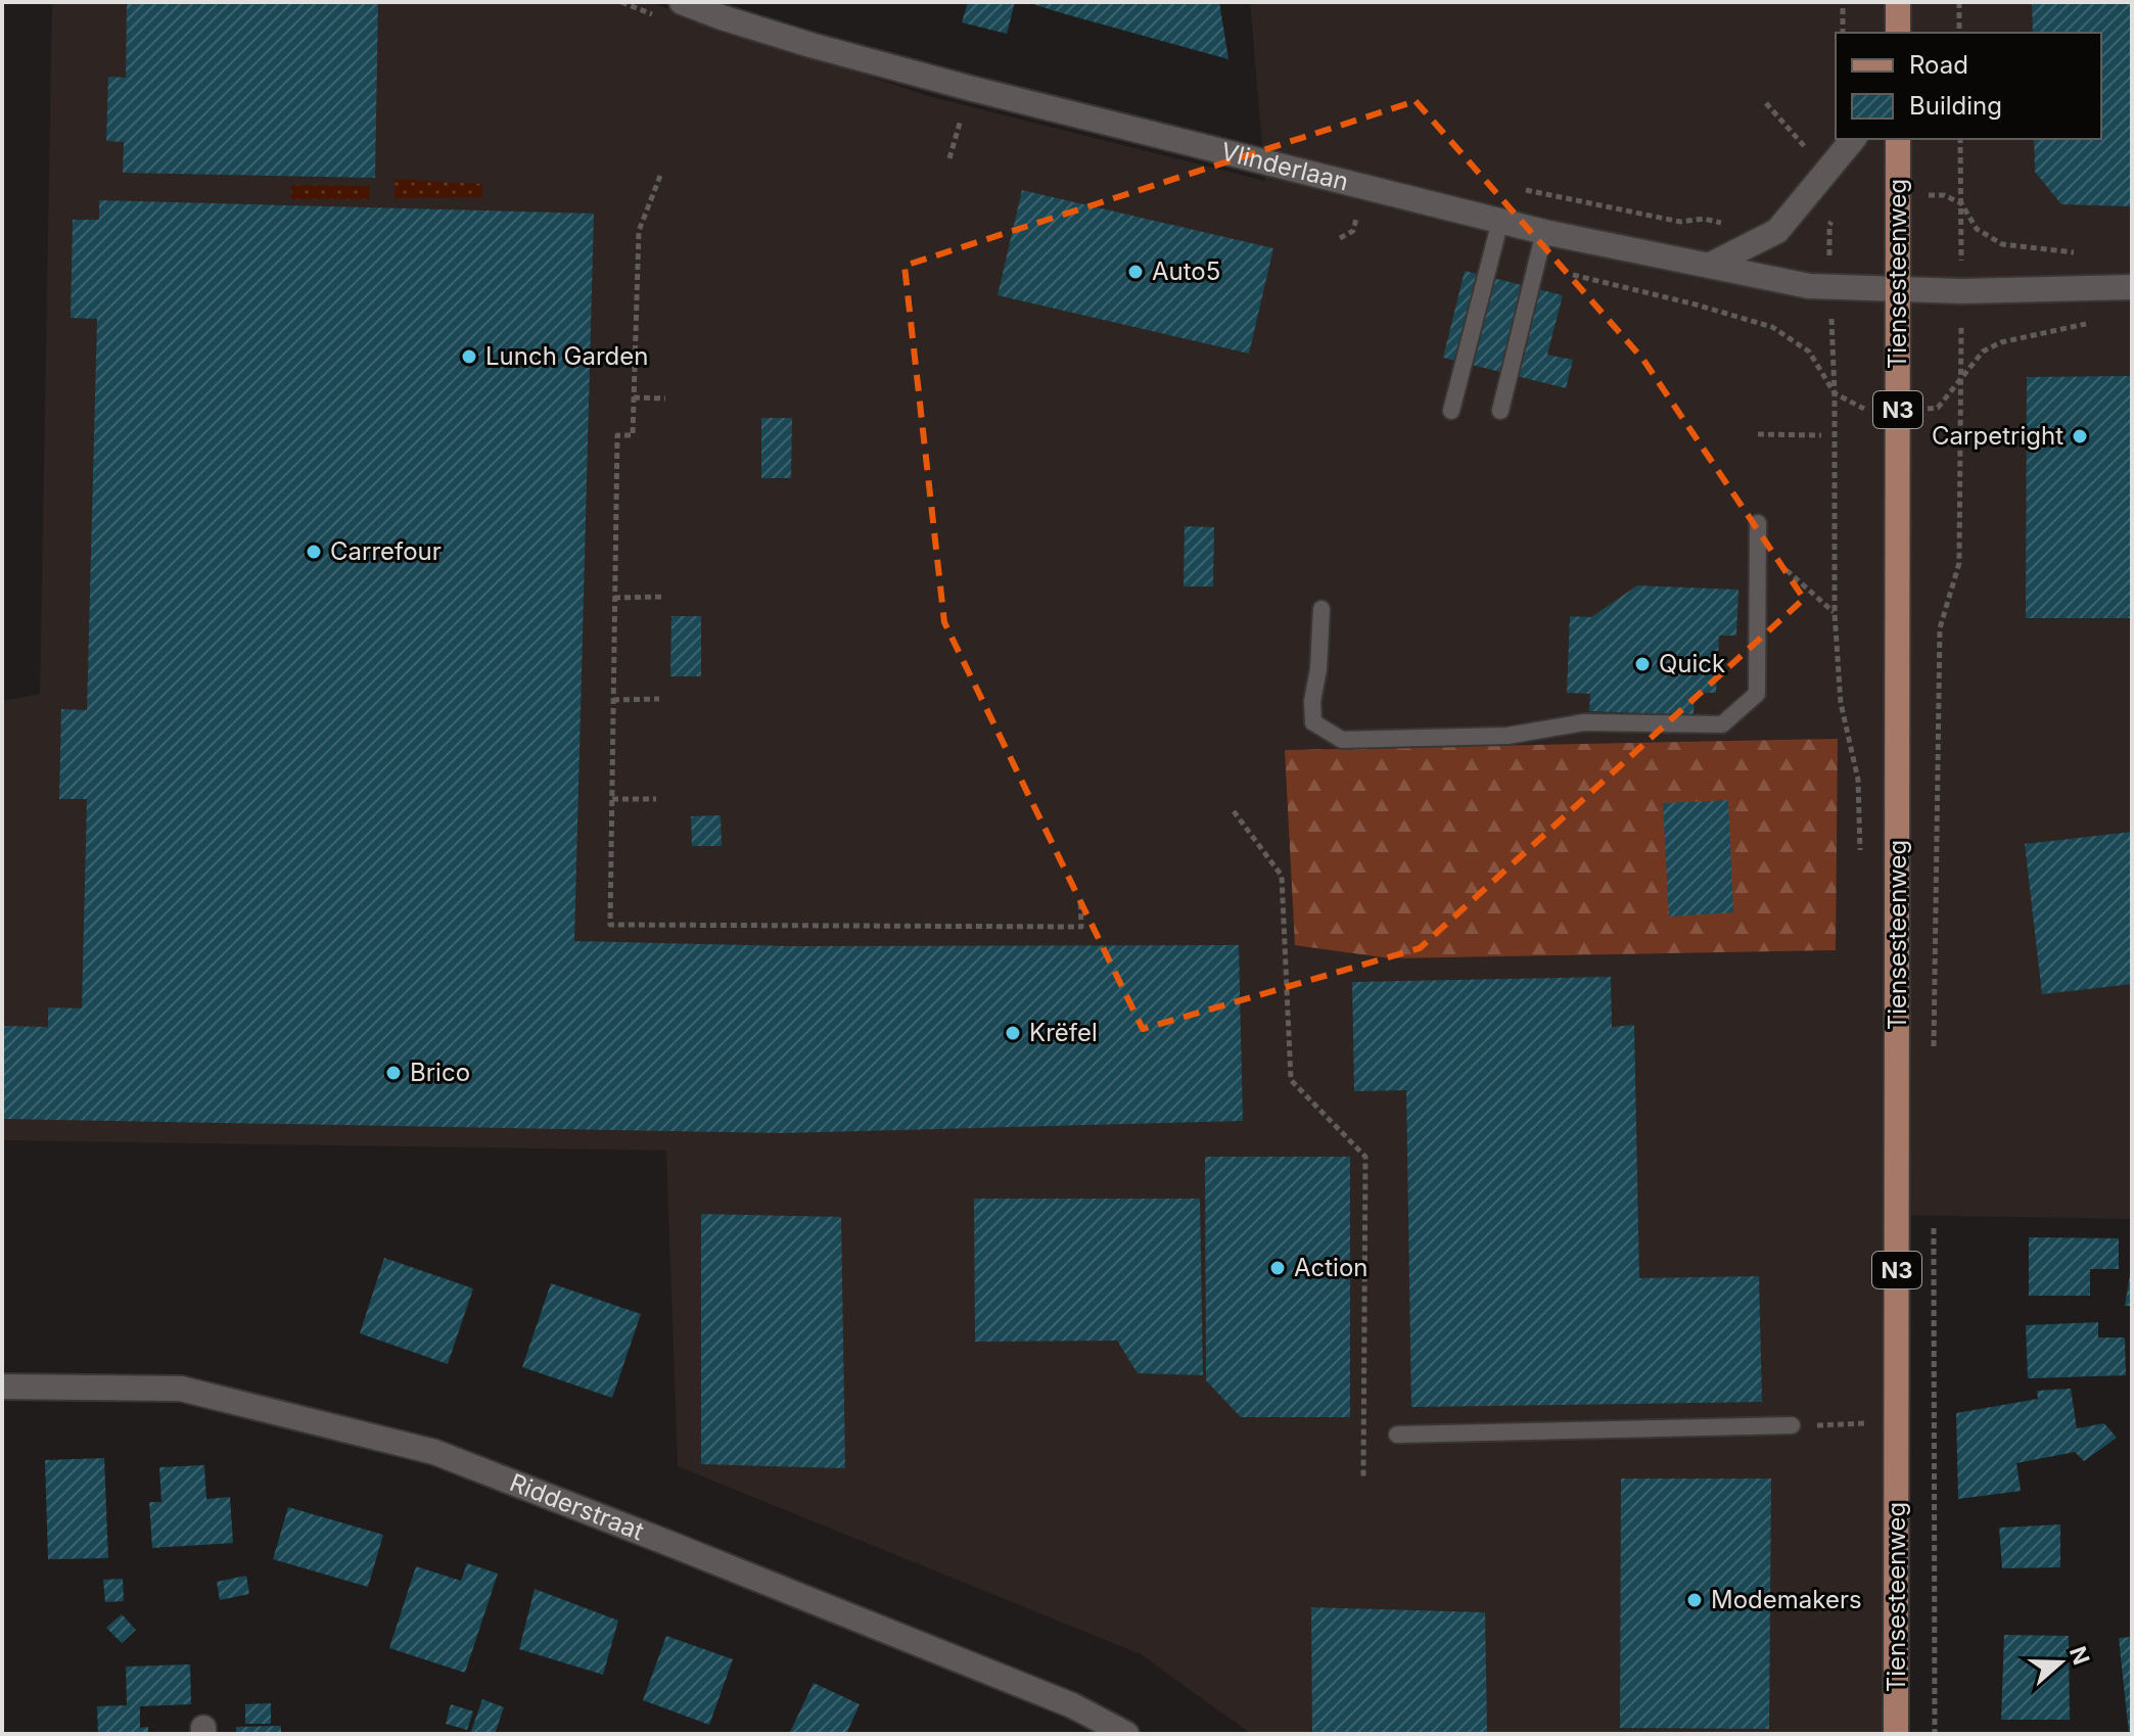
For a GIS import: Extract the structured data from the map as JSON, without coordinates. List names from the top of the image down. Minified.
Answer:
{"streets":{"main road":["Tiensesteenweg","N3"],"street":["Vlinderlaan","Ridderstraat"]},"crossings":[["Vlinderlaan","Tiensesteenweg"]],"places":["Auto5","Lunch Garden","Carpetright","Carrefour","Quick","Krëfel","Brico","Action","Modemakers"],"legend":["Road","Building"],"north":"right"}
